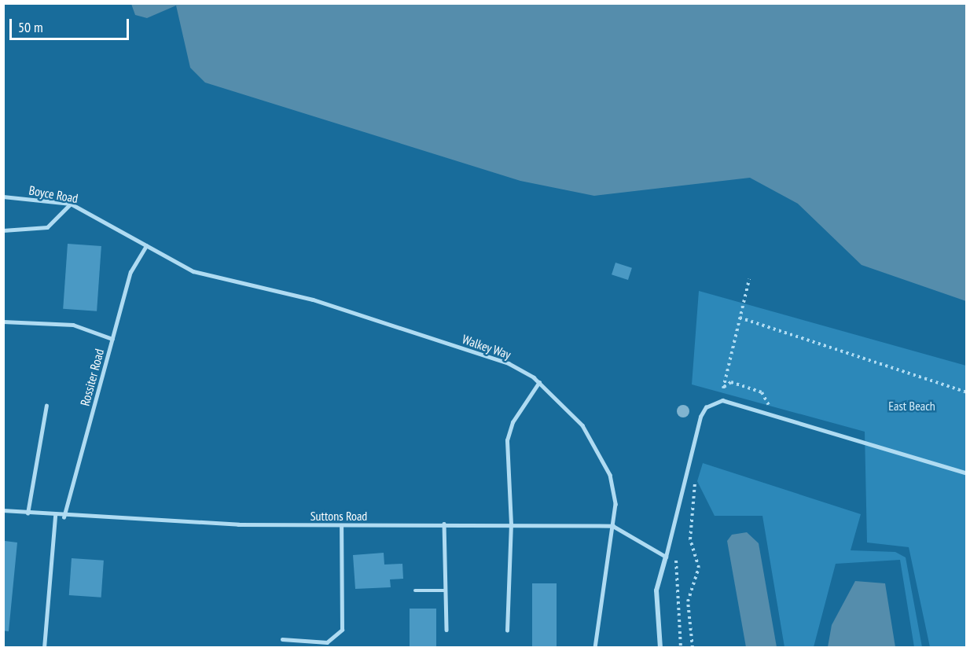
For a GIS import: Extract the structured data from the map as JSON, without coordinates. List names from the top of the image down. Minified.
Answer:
{"streets":{"lane":["Boyce Road","Walkey Way","Rossiter Road","Suttons Road"]},"crossings":[["Boyce Road","Walkey Way"],["Boyce Road","Rossiter Road"],["Walkey Way","Rossiter Road"],["Walkey Way","Suttons Road"],["Rossiter Road","Suttons Road"]],"parks":["East Beach"],"scale_bar":"50 m"}
